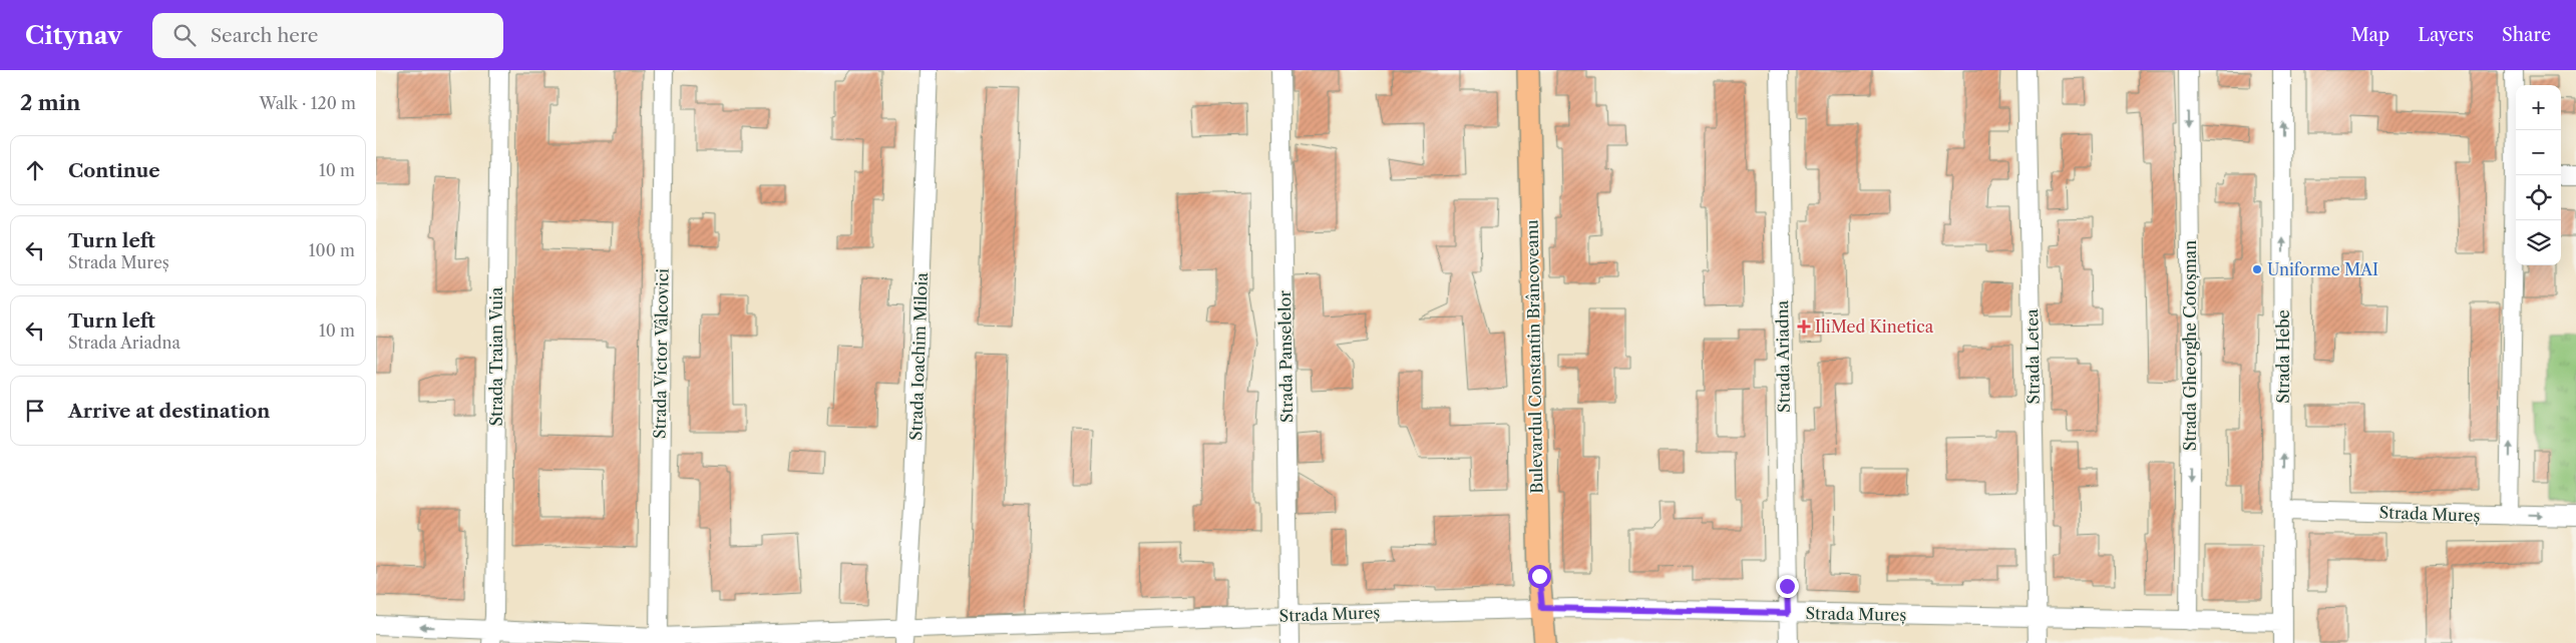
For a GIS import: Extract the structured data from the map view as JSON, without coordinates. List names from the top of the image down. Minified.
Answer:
{"streets":{"main road":["Bulevardul Constantin Brâncoveanu"],"street":["Strada Gheorghe Cotoșman","Strada Victor Vâlcovici","Strada Traian Vuia","Strada Ioachim Miloia","Strada Panselelor","Strada Ariadna","Strada Letea","Strada Hebe","Strada Mureș"]},"crossings":[["Strada Gheorghe Cotoșman","Strada Mureș"],["Strada Victor Vâlcovici","Strada Mureș"],["Strada Traian Vuia","Strada Mureș"],["Strada Ioachim Miloia","Strada Mureș"],["Strada Panselelor","Strada Mureș"],["Bulevardul Constantin Brâncoveanu","Strada Mureș"],["Strada Ariadna","Strada Mureș"],["Strada Letea","Strada Mureș"],["Strada Hebe","Strada Mureș"]],"one_way":["Strada Gheorghe Cotoșman","Strada Hebe"],"places":{"other":["Uniforme MAI"],"health":["IliMed Kinetica"]},"page":{"header":"Citynav","search":"Search here","nav":["Map","Layers","Share"],"heading":["2 min","Walk · 120 m"],"map_buttons":["+","−"],"list":[["Continue","10 m"],["Turn left","Strada Mureș","100 m"],["Turn left","Strada Ariadna","10 m"],"Arrive at destination"]}}
